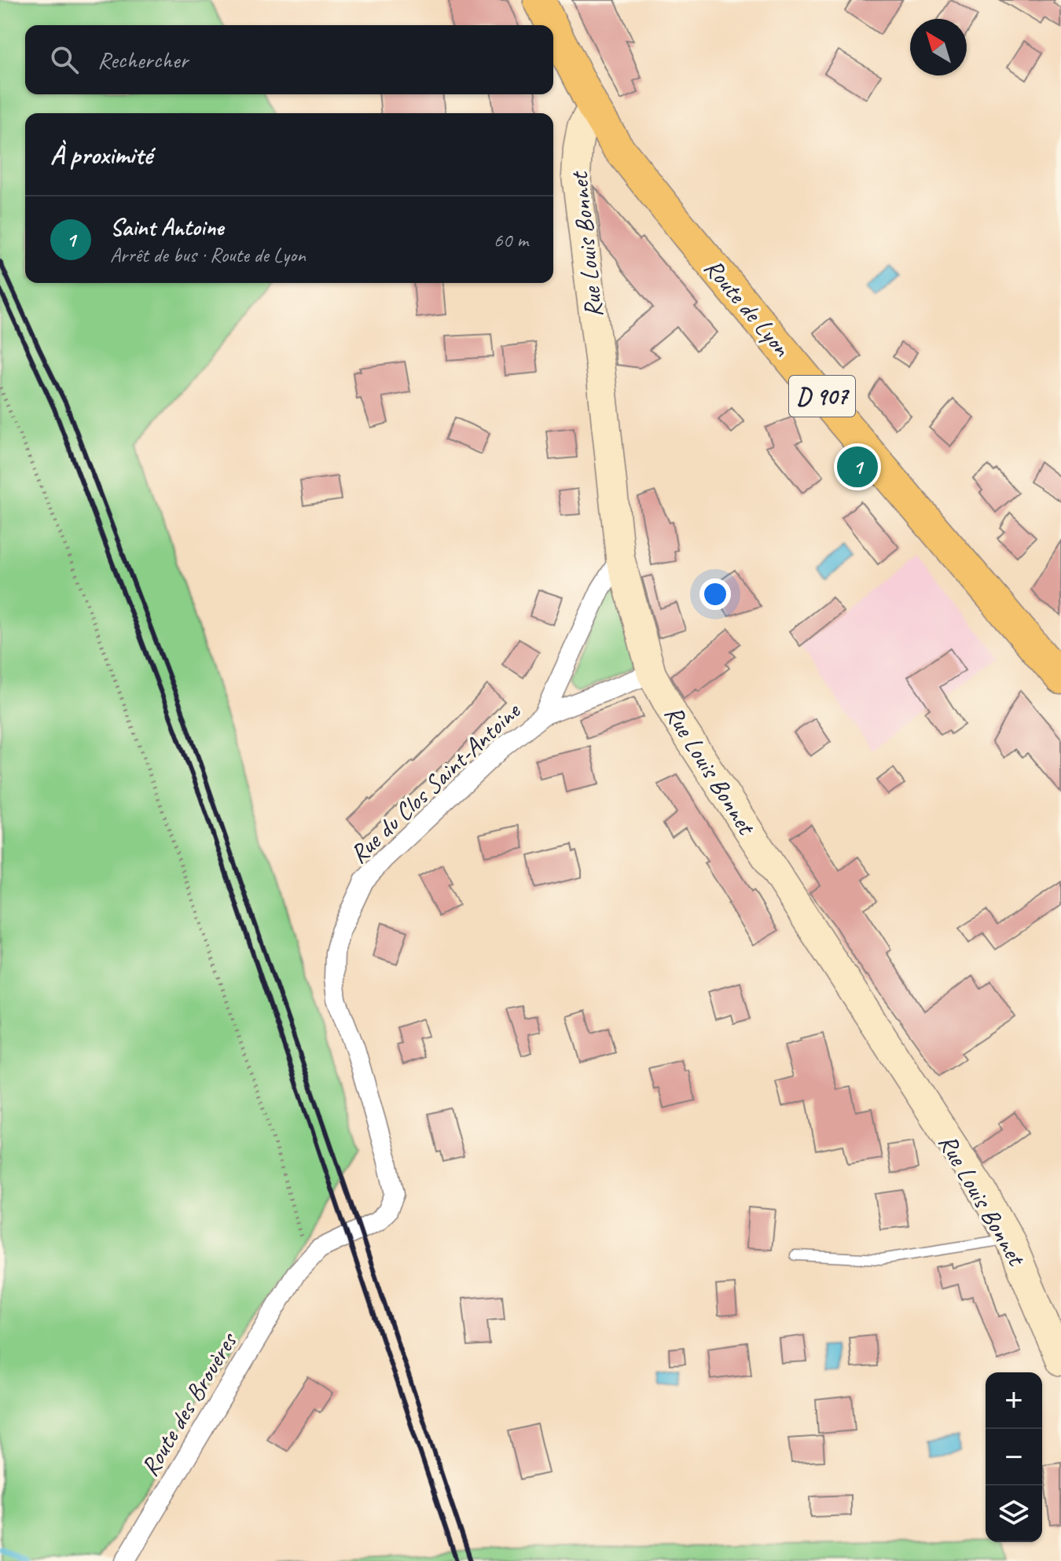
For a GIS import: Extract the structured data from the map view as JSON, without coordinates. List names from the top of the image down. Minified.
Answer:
{"streets":{"main road":["Route de Lyon","D 907"],"street":["Rue Louis Bonnet","Rue du Clos Saint-Antoine","Route des Brouères"]},"crossings":[["Rue Louis Bonnet","Route de Lyon"],["Rue Louis Bonnet","Rue du Clos Saint-Antoine"],["Rue du Clos Saint-Antoine","Route des Brouères"]],"north":"top left","page":{"search":"Rechercher","heading":"À proximité","list":[{"mark":"1","name":"Saint Antoine","note":"Arrêt de bus · Route de Lyon","value":"60 m"}],"pins":"1","map_buttons":["+","−"]}}
